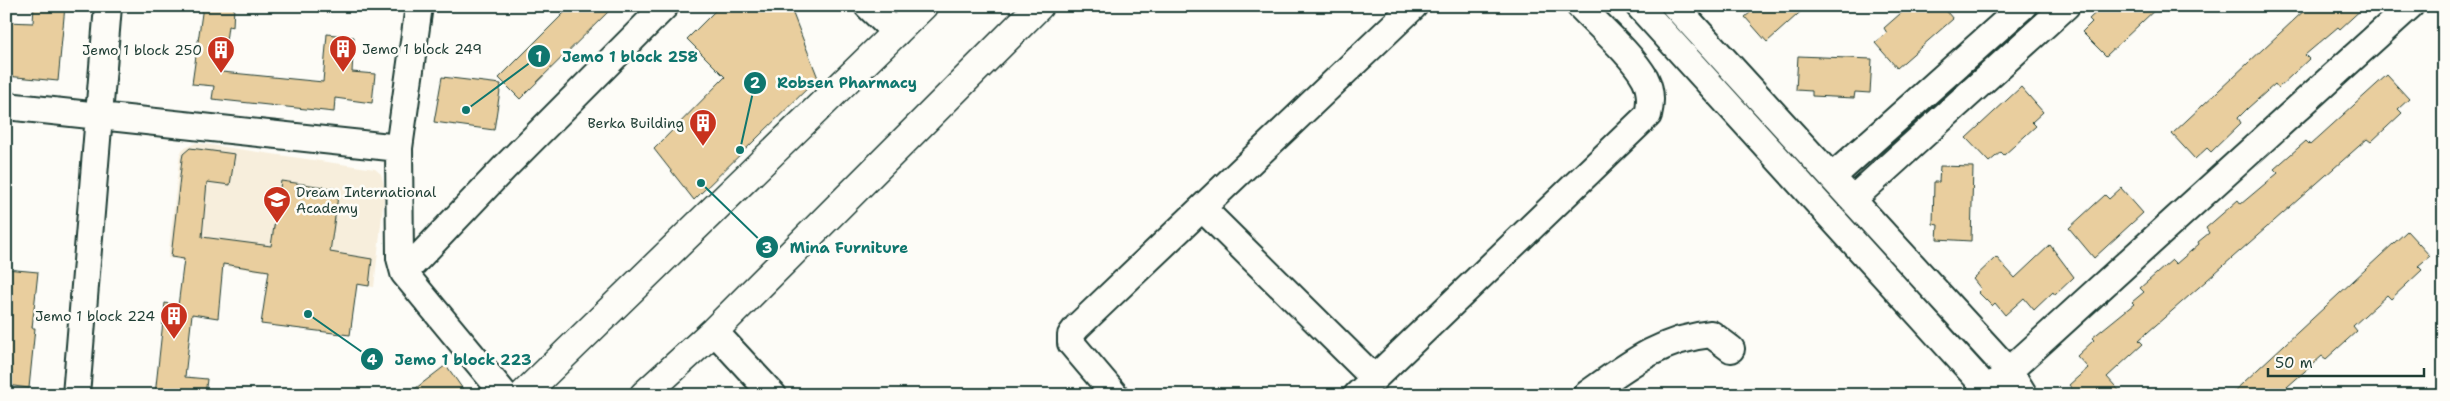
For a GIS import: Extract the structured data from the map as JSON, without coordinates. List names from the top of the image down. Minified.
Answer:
{"places":{"building":["Jemo 1 block 249","Jemo 1 block 250","Berka Building","Jemo 1 block 224"],"other":["Jemo 1 block 258","Robsen Pharmacy","Mina Furniture","Jemo 1 block 223"],"school or university":["Dream International Academy"]},"scale_bar":"50 m"}
